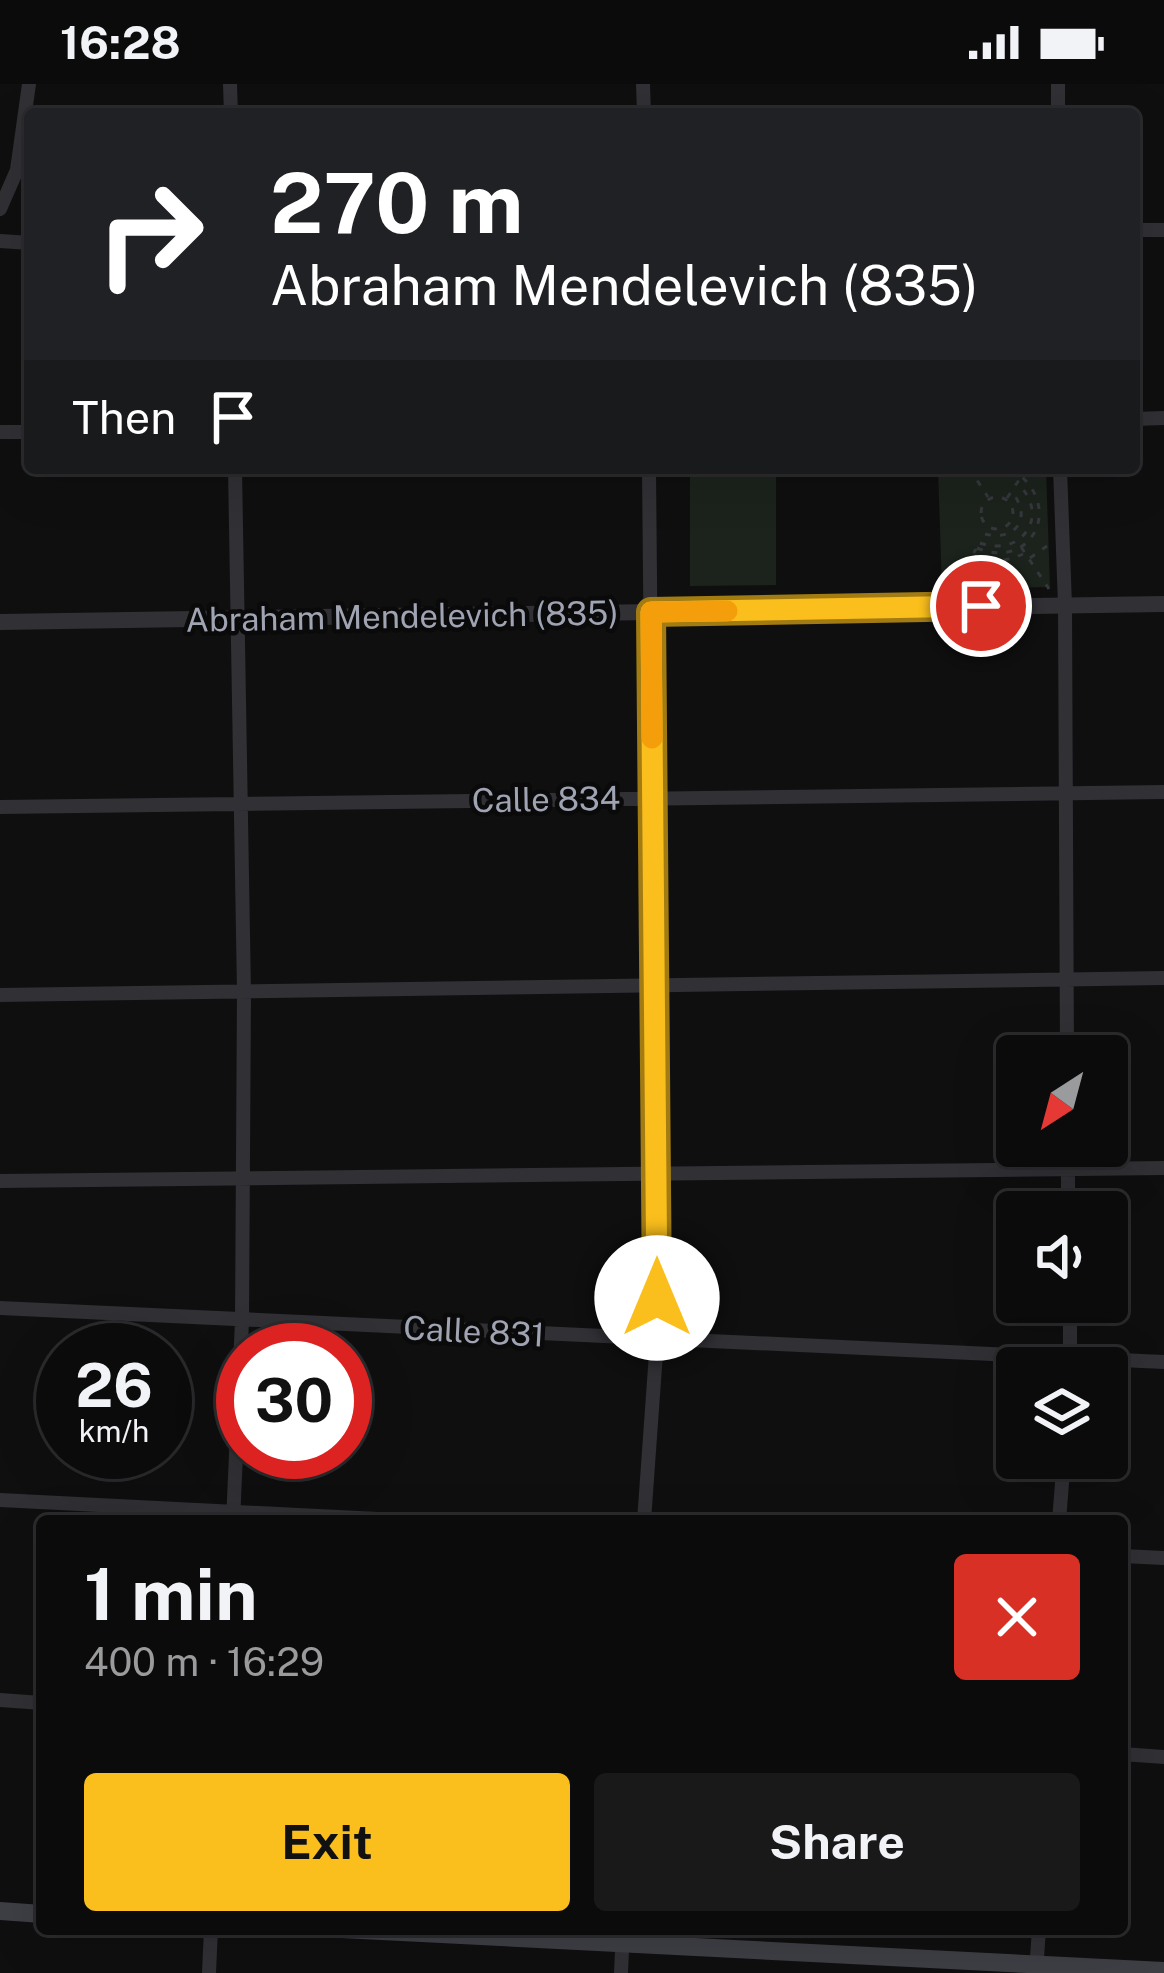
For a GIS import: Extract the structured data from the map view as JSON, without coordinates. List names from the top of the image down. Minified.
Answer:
{"streets":{"street":["Abraham Mendelevich (835)","Calle 834","Calle 831"]},"north":"bottom left","page":{"status":"16:28","turn":["270 m","Abraham Mendelevich (835)"],"then":"Then","speed":"26 km/h","limit":"30","heading":["1 min","400 m · 16:29"],"buttons":["Exit","Share"]}}
